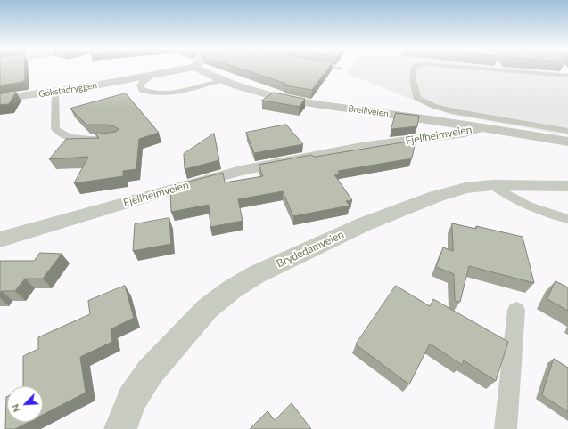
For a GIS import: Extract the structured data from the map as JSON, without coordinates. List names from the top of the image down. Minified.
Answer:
{"streets":{"street":["Gokstadryggen","Breiliveien","Fjellheimveien","Brydedamveien"]},"crossings":[["Breiliveien","Fjellheimveien"]],"north":"bottom left"}
